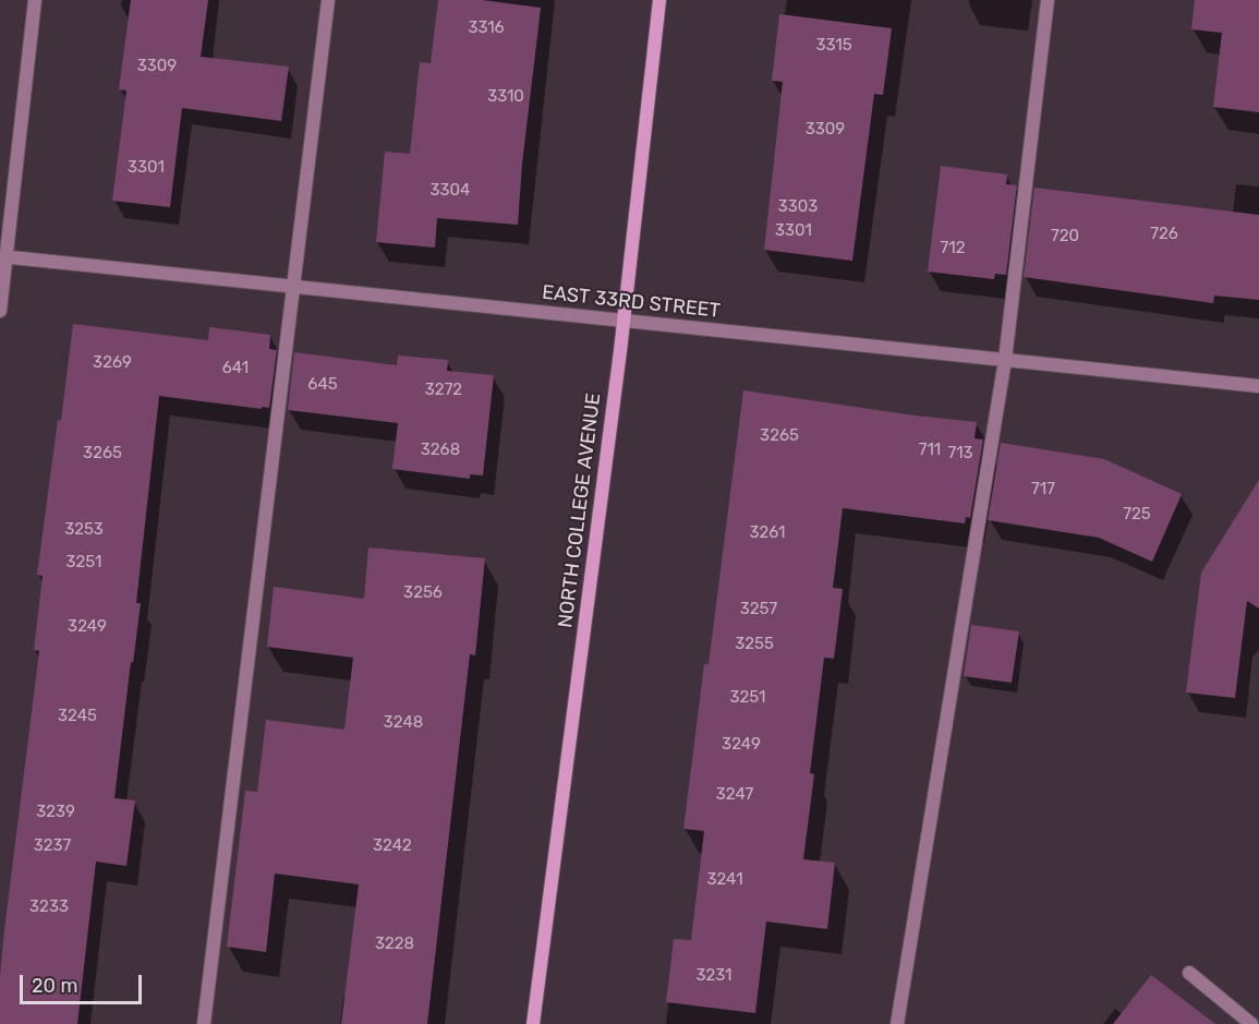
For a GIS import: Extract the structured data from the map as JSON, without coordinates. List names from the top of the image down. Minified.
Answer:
{"streets":{"main road":["NORTH COLLEGE AVENUE"],"street":["EAST 33RD STREET"]},"crossings":[["EAST 33RD STREET","NORTH COLLEGE AVENUE"]],"house_numbers":["3316","3315","3309","3310","3309","3301","3304","3303","3301","726","720","712","3269","641","645","3272","3265","3268","711","3265","713","717","725","3253","3261","3251","3256","3257","3249","3255","3251","3245","3248","3249","3247","3239","3237","3242","3241","3233","3228","3231"],"scale_bar":"20 m"}
